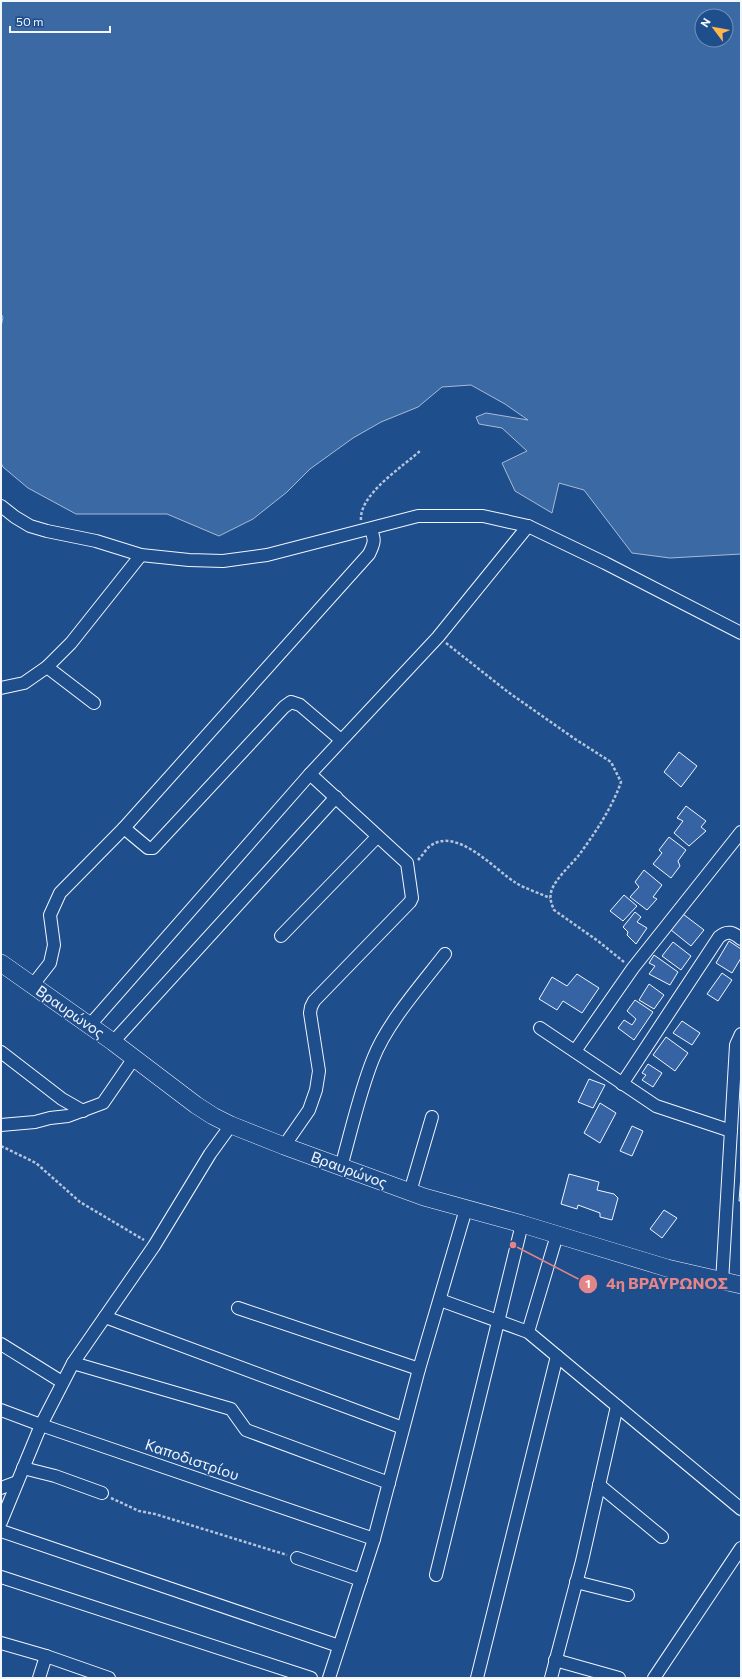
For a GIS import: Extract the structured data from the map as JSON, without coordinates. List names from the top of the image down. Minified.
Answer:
{"streets":{"main road":["Βραυρώνος"],"street":["Καποδιστρίου"]},"places":["4η ΒΡΑΥΡΩΝΟΣ"],"scale_bar":"50 m","north":"top left"}
